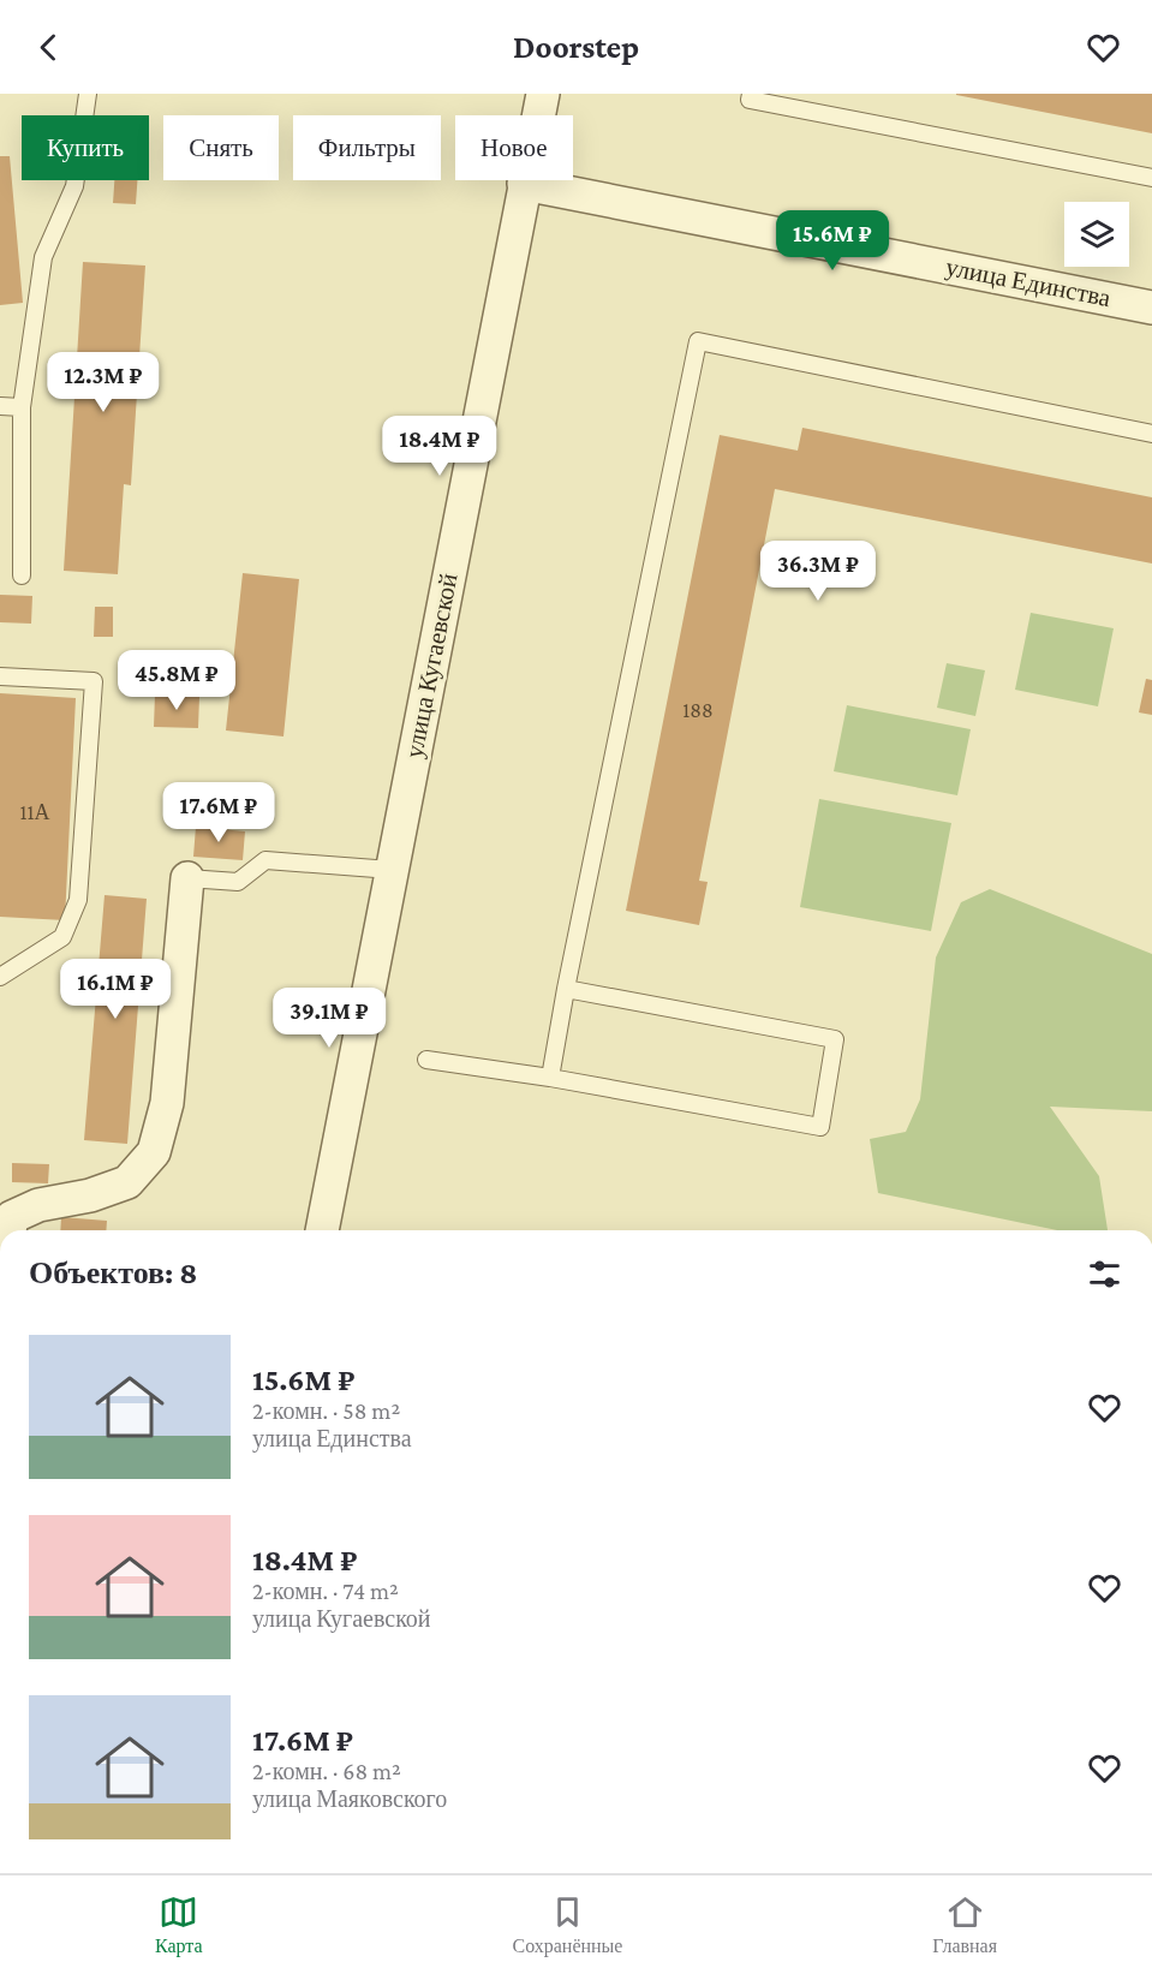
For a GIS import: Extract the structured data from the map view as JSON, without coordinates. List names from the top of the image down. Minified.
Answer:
{"streets":{"street":["улица Единства","улица Кугаевской"]},"crossings":[["улица Единства","улица Кугаевской"]],"house_numbers":["188","11А"],"page":{"header":"Doorstep","chip":["Купить","Снять","Фильтры","Новое"],"price":["15.6M ₽","12.3M ₽","18.4M ₽","36.3M ₽","45.8M ₽","17.6M ₽","16.1M ₽","39.1M ₽"],"heading":"Объектов: 8","list":[{"name":"15.6M ₽","note":"2-комн. · 58 m² · улица Единства"},{"name":"18.4M ₽","note":"2-комн. · 74 m² · улица Кугаевской"},{"name":"17.6M ₽","note":"2-комн. · 68 m² · улица Маяковского"}],"tabs":["Карта","Сохранённые","Главная"]}}
